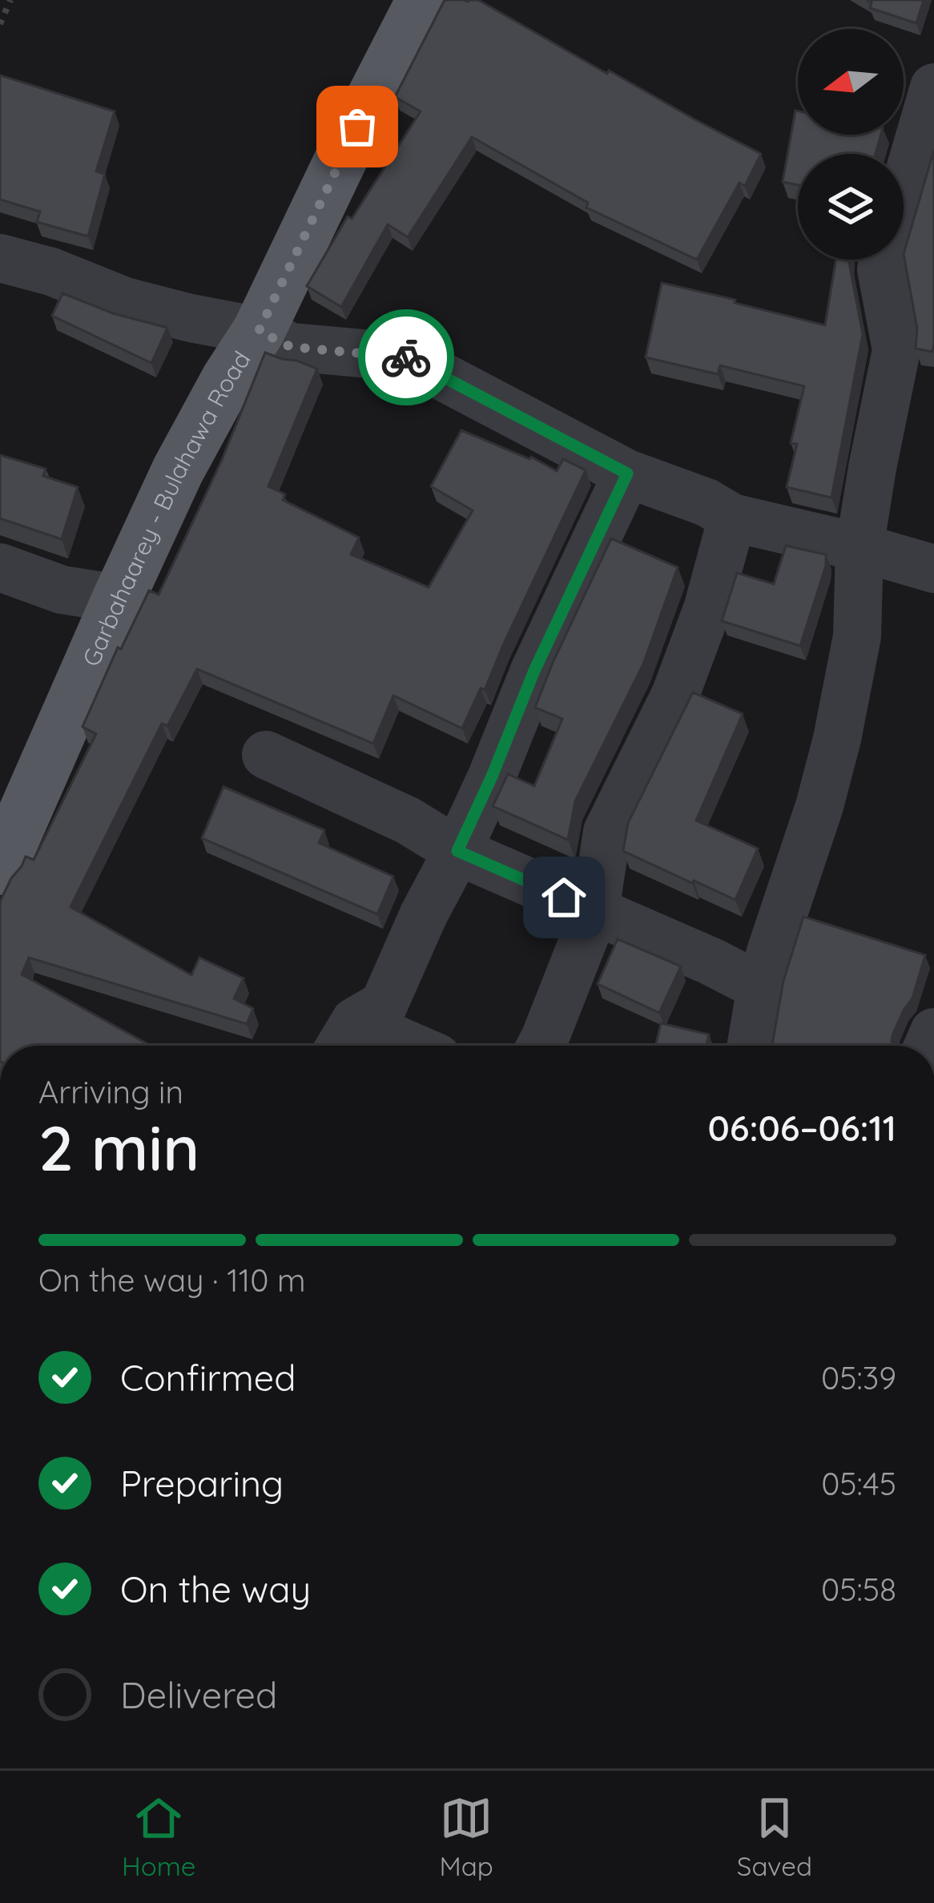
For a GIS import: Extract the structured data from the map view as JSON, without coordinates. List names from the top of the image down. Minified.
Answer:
{"streets":{"main road":["Garbahaarey - Bulahawa Road"]},"north":"left","page":{"heading":["2 min","Arriving in","06:06–06:11"],"bar":"On the way · 110 m","list":[["Confirmed","05:39"],["Preparing","05:45"],["On the way","05:58"],"Delivered"],"tabs":["Home","Map","Saved"]}}
